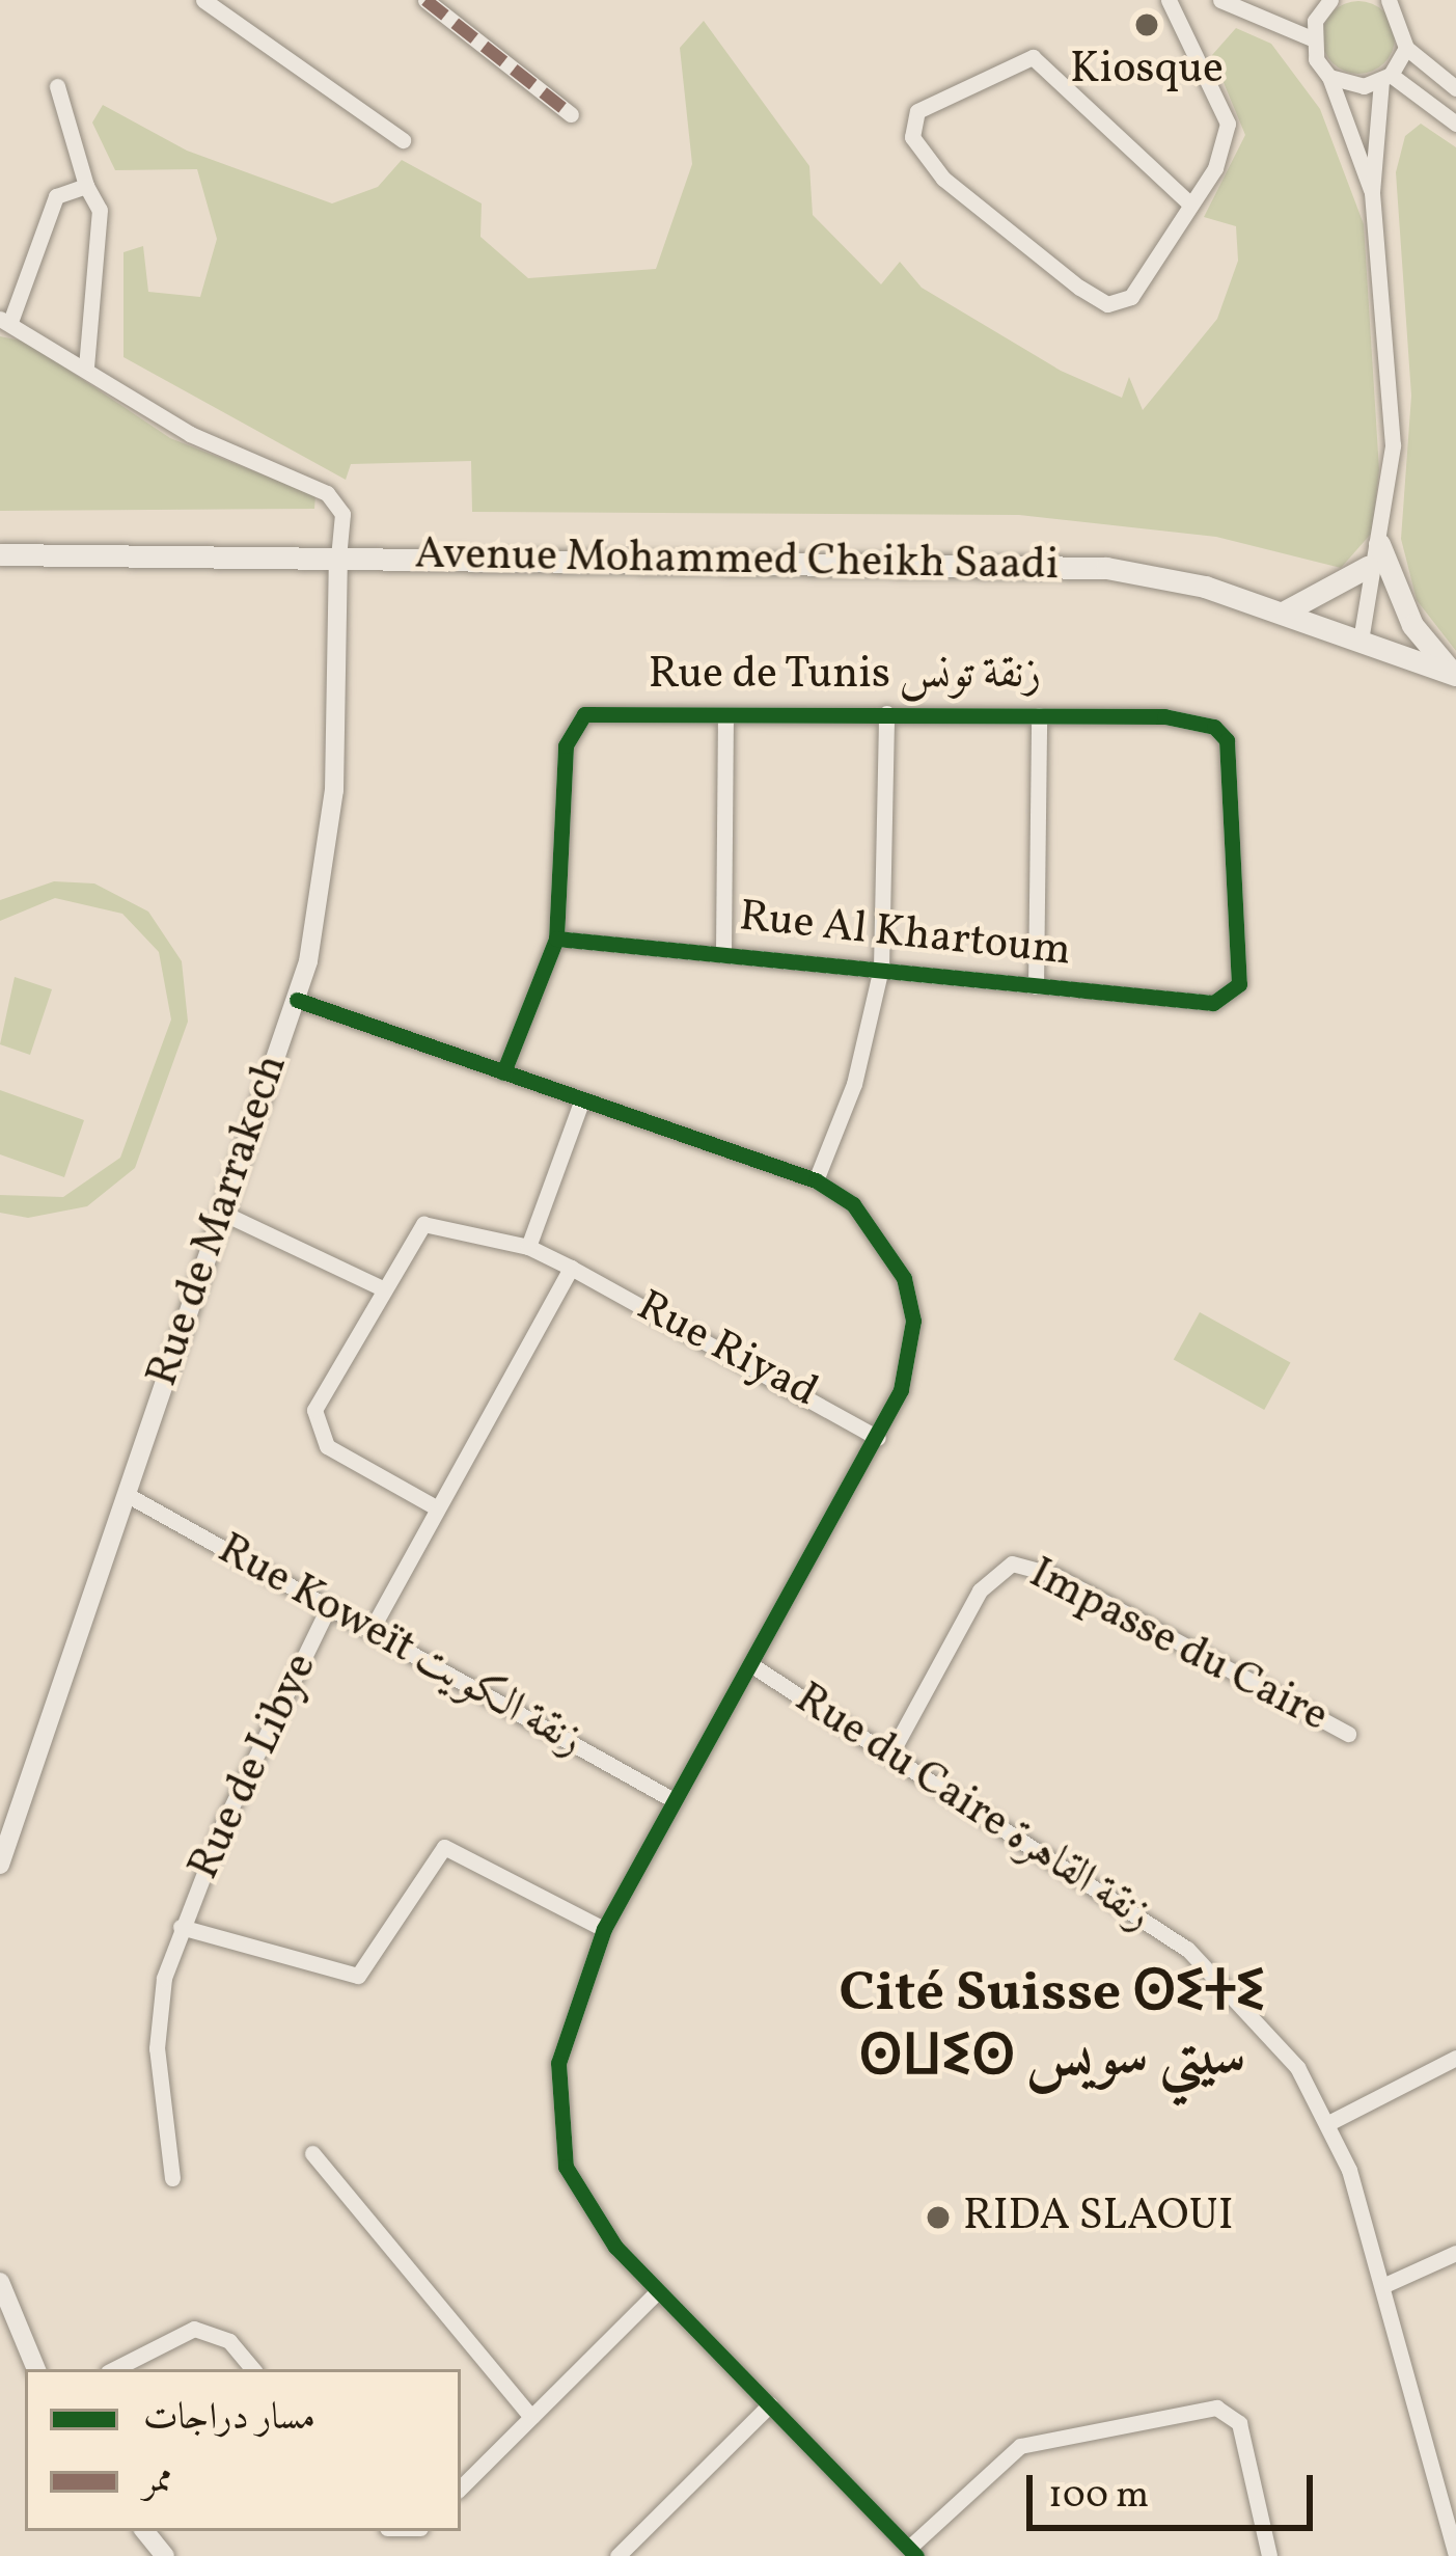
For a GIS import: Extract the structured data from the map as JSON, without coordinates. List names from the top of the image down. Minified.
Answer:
{"streets":{"main road":["Avenue Mohammed Cheikh Saadi"],"street":["Rue de Tunis زنقة تونس","Rue Al Khartoum","Rue de Marrakech","Rue Riyad","Rue Koweït زنقة الكويت","Impasse du Caire","Rue de Libye","Rue du Caire زنقة القاهرة"]},"crossings":[["Avenue Mohammed Cheikh Saadi","Rue de Marrakech"],["Rue de Tunis زنقة تونس","Rue Al Khartoum"],["Rue de Marrakech","Rue Koweït زنقة الكويت"],["Rue Koweït زنقة الكويت","Rue de Libye"],["Impasse du Caire","Rue du Caire زنقة القاهرة"]],"districts":["Cité Suisse ⵙⵉⵜⵉ ⵙⵡⵉⵙ سيتي سويس"],"places":["Kiosque","RIDA SLAOUI"],"legend":["مسار دراجات","ممر"],"scale_bar":"100 m"}
